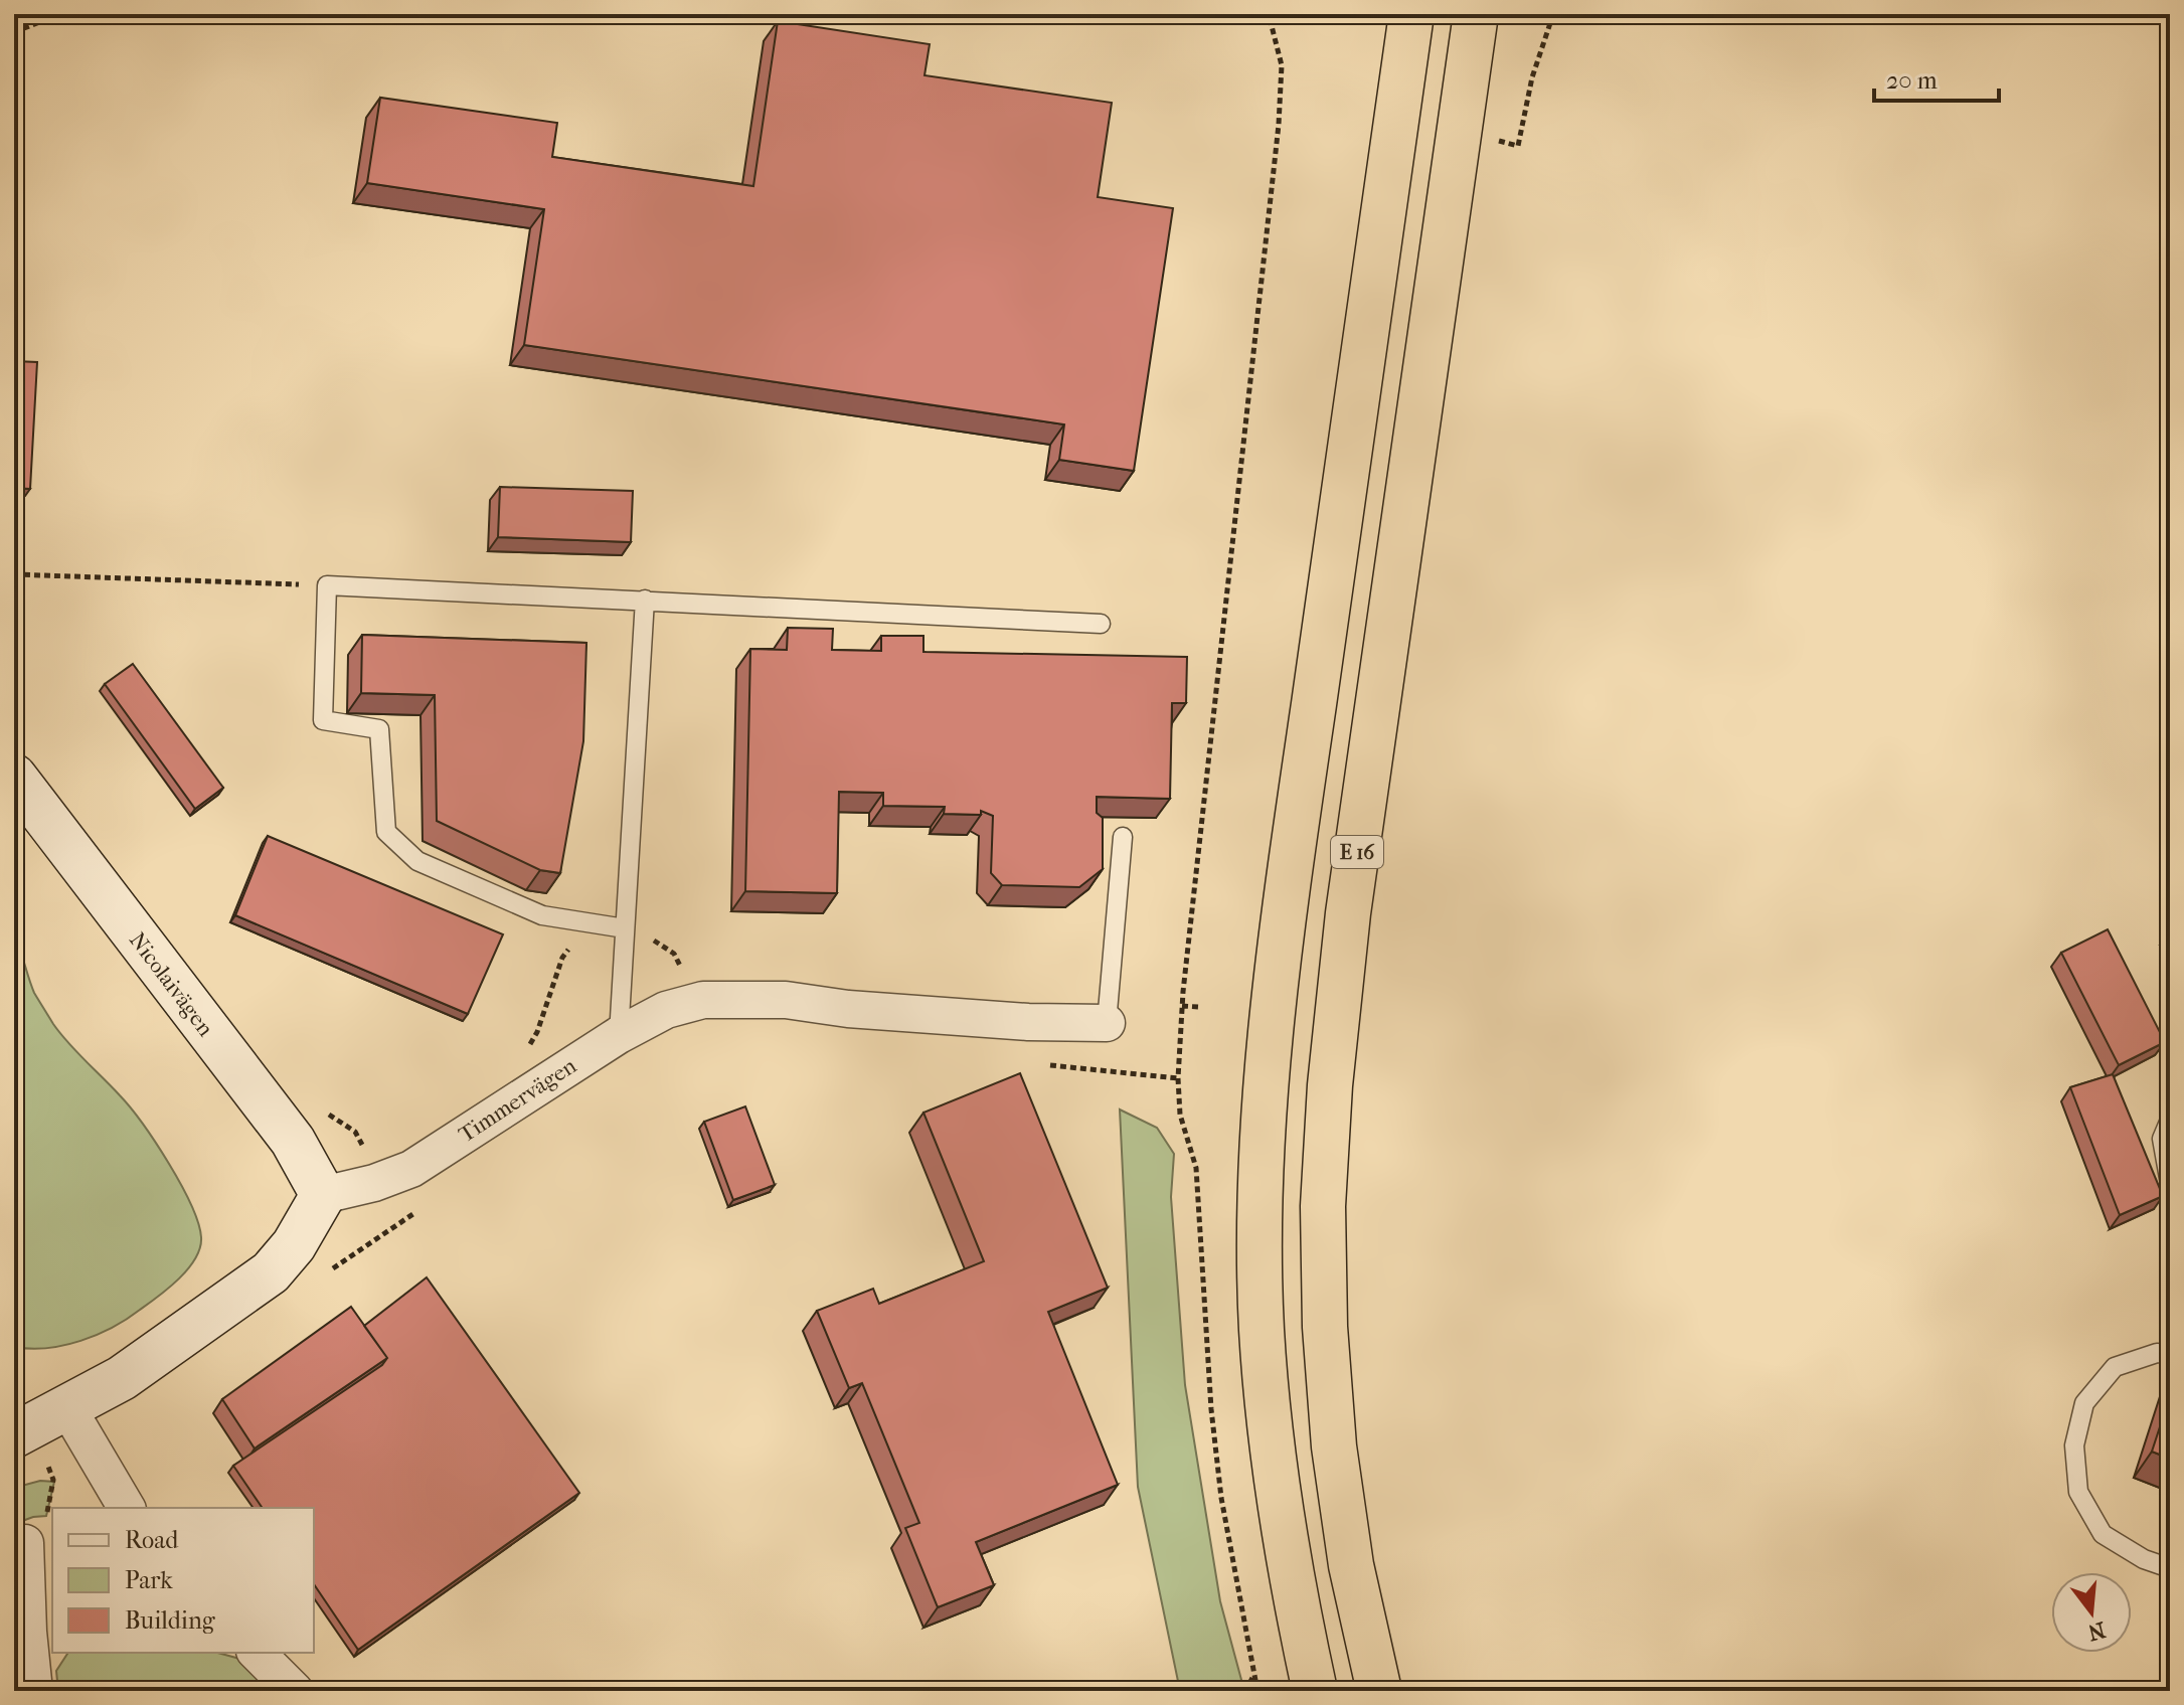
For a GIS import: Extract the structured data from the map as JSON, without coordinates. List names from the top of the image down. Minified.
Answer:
{"streets":{"highway":["E 16"],"street":["Nicolaivägen","Timmervägen"]},"crossings":[["Nicolaivägen","Timmervägen"]],"legend":["Road","Park","Building"],"scale_bar":"20 m","north":"bottom"}
